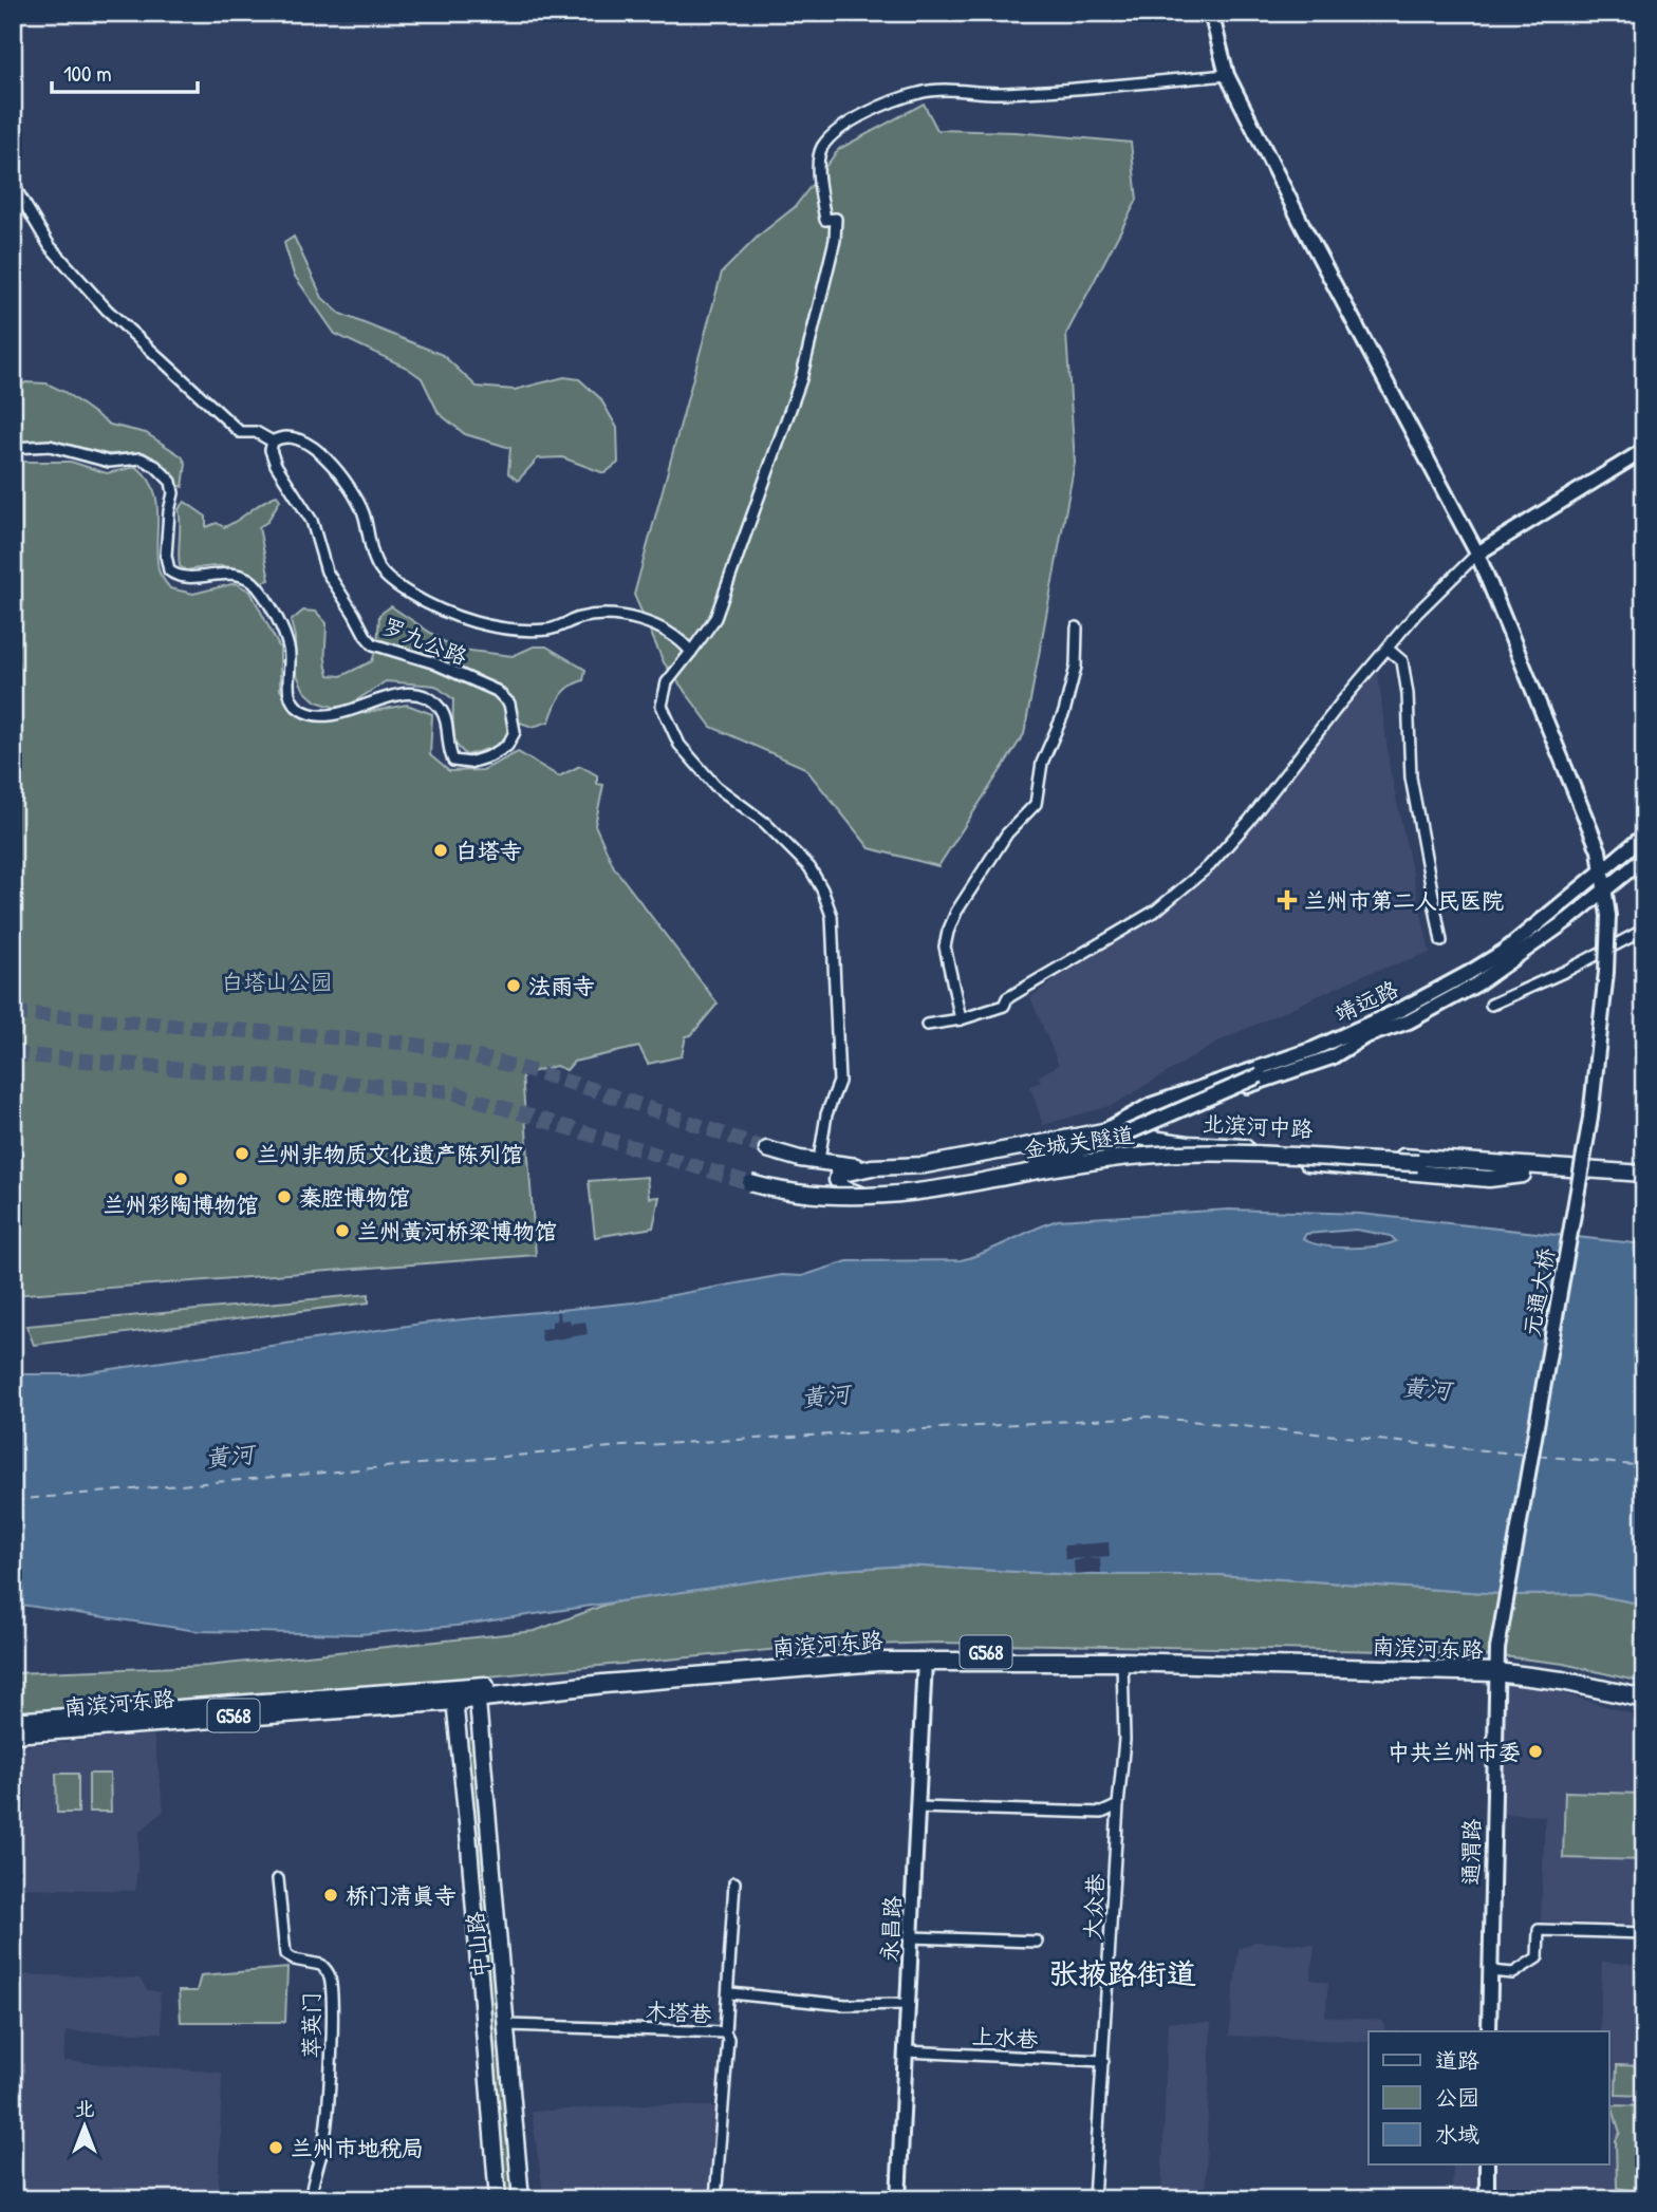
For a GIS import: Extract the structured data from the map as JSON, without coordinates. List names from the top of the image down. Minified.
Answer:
{"streets":{"highway":["南滨河东路","G568"],"main road":["靖远路","北滨河中路","金城关隧道","元通大桥","通渭路","永昌路","中山路"],"street":["罗九公路","大众巷","木塔巷","萃英门","上水巷"]},"crossings":[["靖远路","北滨河中路"],["靖远路","元通大桥"],["元通大桥","南滨河东路"],["元通大桥","通渭路"],["南滨河东路","通渭路"],["南滨河东路","大众巷"],["南滨河东路","永昌路"],["南滨河东路","中山路"],["大众巷","上水巷"],["永昌路","上水巷"],["中山路","木塔巷"]],"districts":["张掖路街道"],"water":["黄河"],"parks":["白塔山公园"],"places":{"other":["白塔寺","法雨寺","兰州非物质文化遗产陈列馆","兰州彩陶博物馆","秦腔博物馆","兰州黄河桥梁博物馆","中共兰州市委","桥门清真寺","兰州市地税局"],"health":["兰州市第二人民医院"]},"legend":["道路","公园","水域"],"scale_bar":"100 m","north":"top"}
